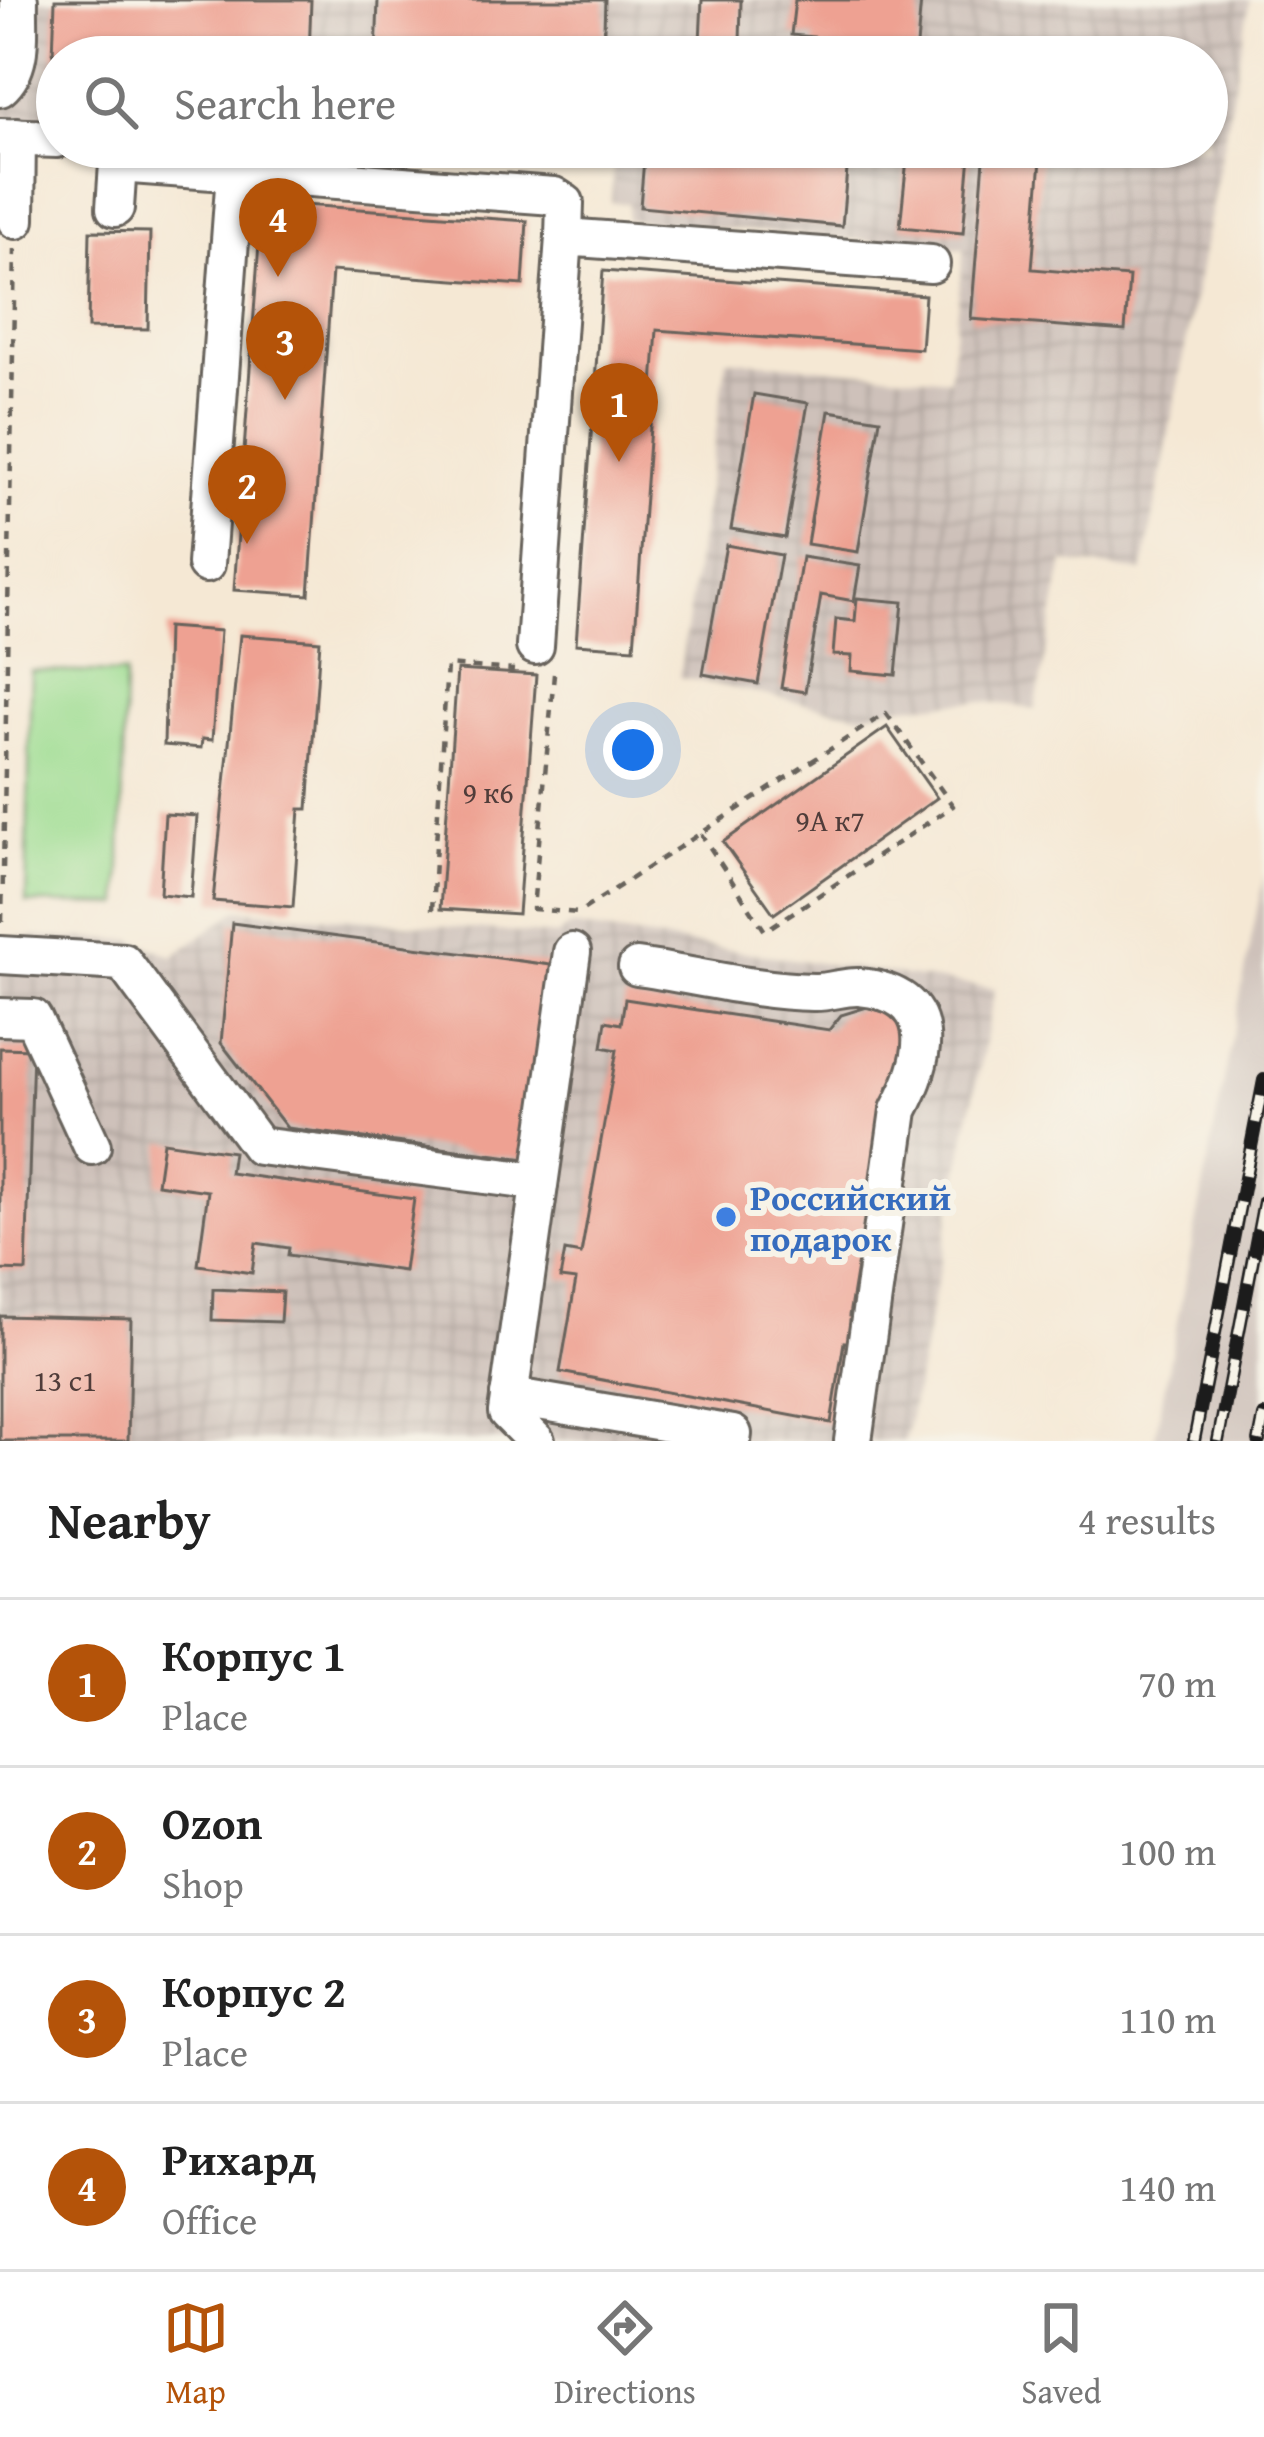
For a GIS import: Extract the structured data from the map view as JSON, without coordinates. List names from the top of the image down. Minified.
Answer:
{"places":["Российский подарок"],"house_numbers":["9 к6","9А к7","13 с1"],"page":{"search":"Search here","pins":["4","3","1","2"],"heading":["Nearby","4 results"],"list":[{"mark":"1","name":"Корпус 1","note":"Place","value":"70 m"},{"mark":"2","name":"Ozon","note":"Shop","value":"100 m"},{"mark":"3","name":"Корпус 2","note":"Place","value":"110 m"},{"mark":"4","name":"Рихард","note":"Office","value":"140 m"}],"nav":["Map","Directions","Saved"]}}
